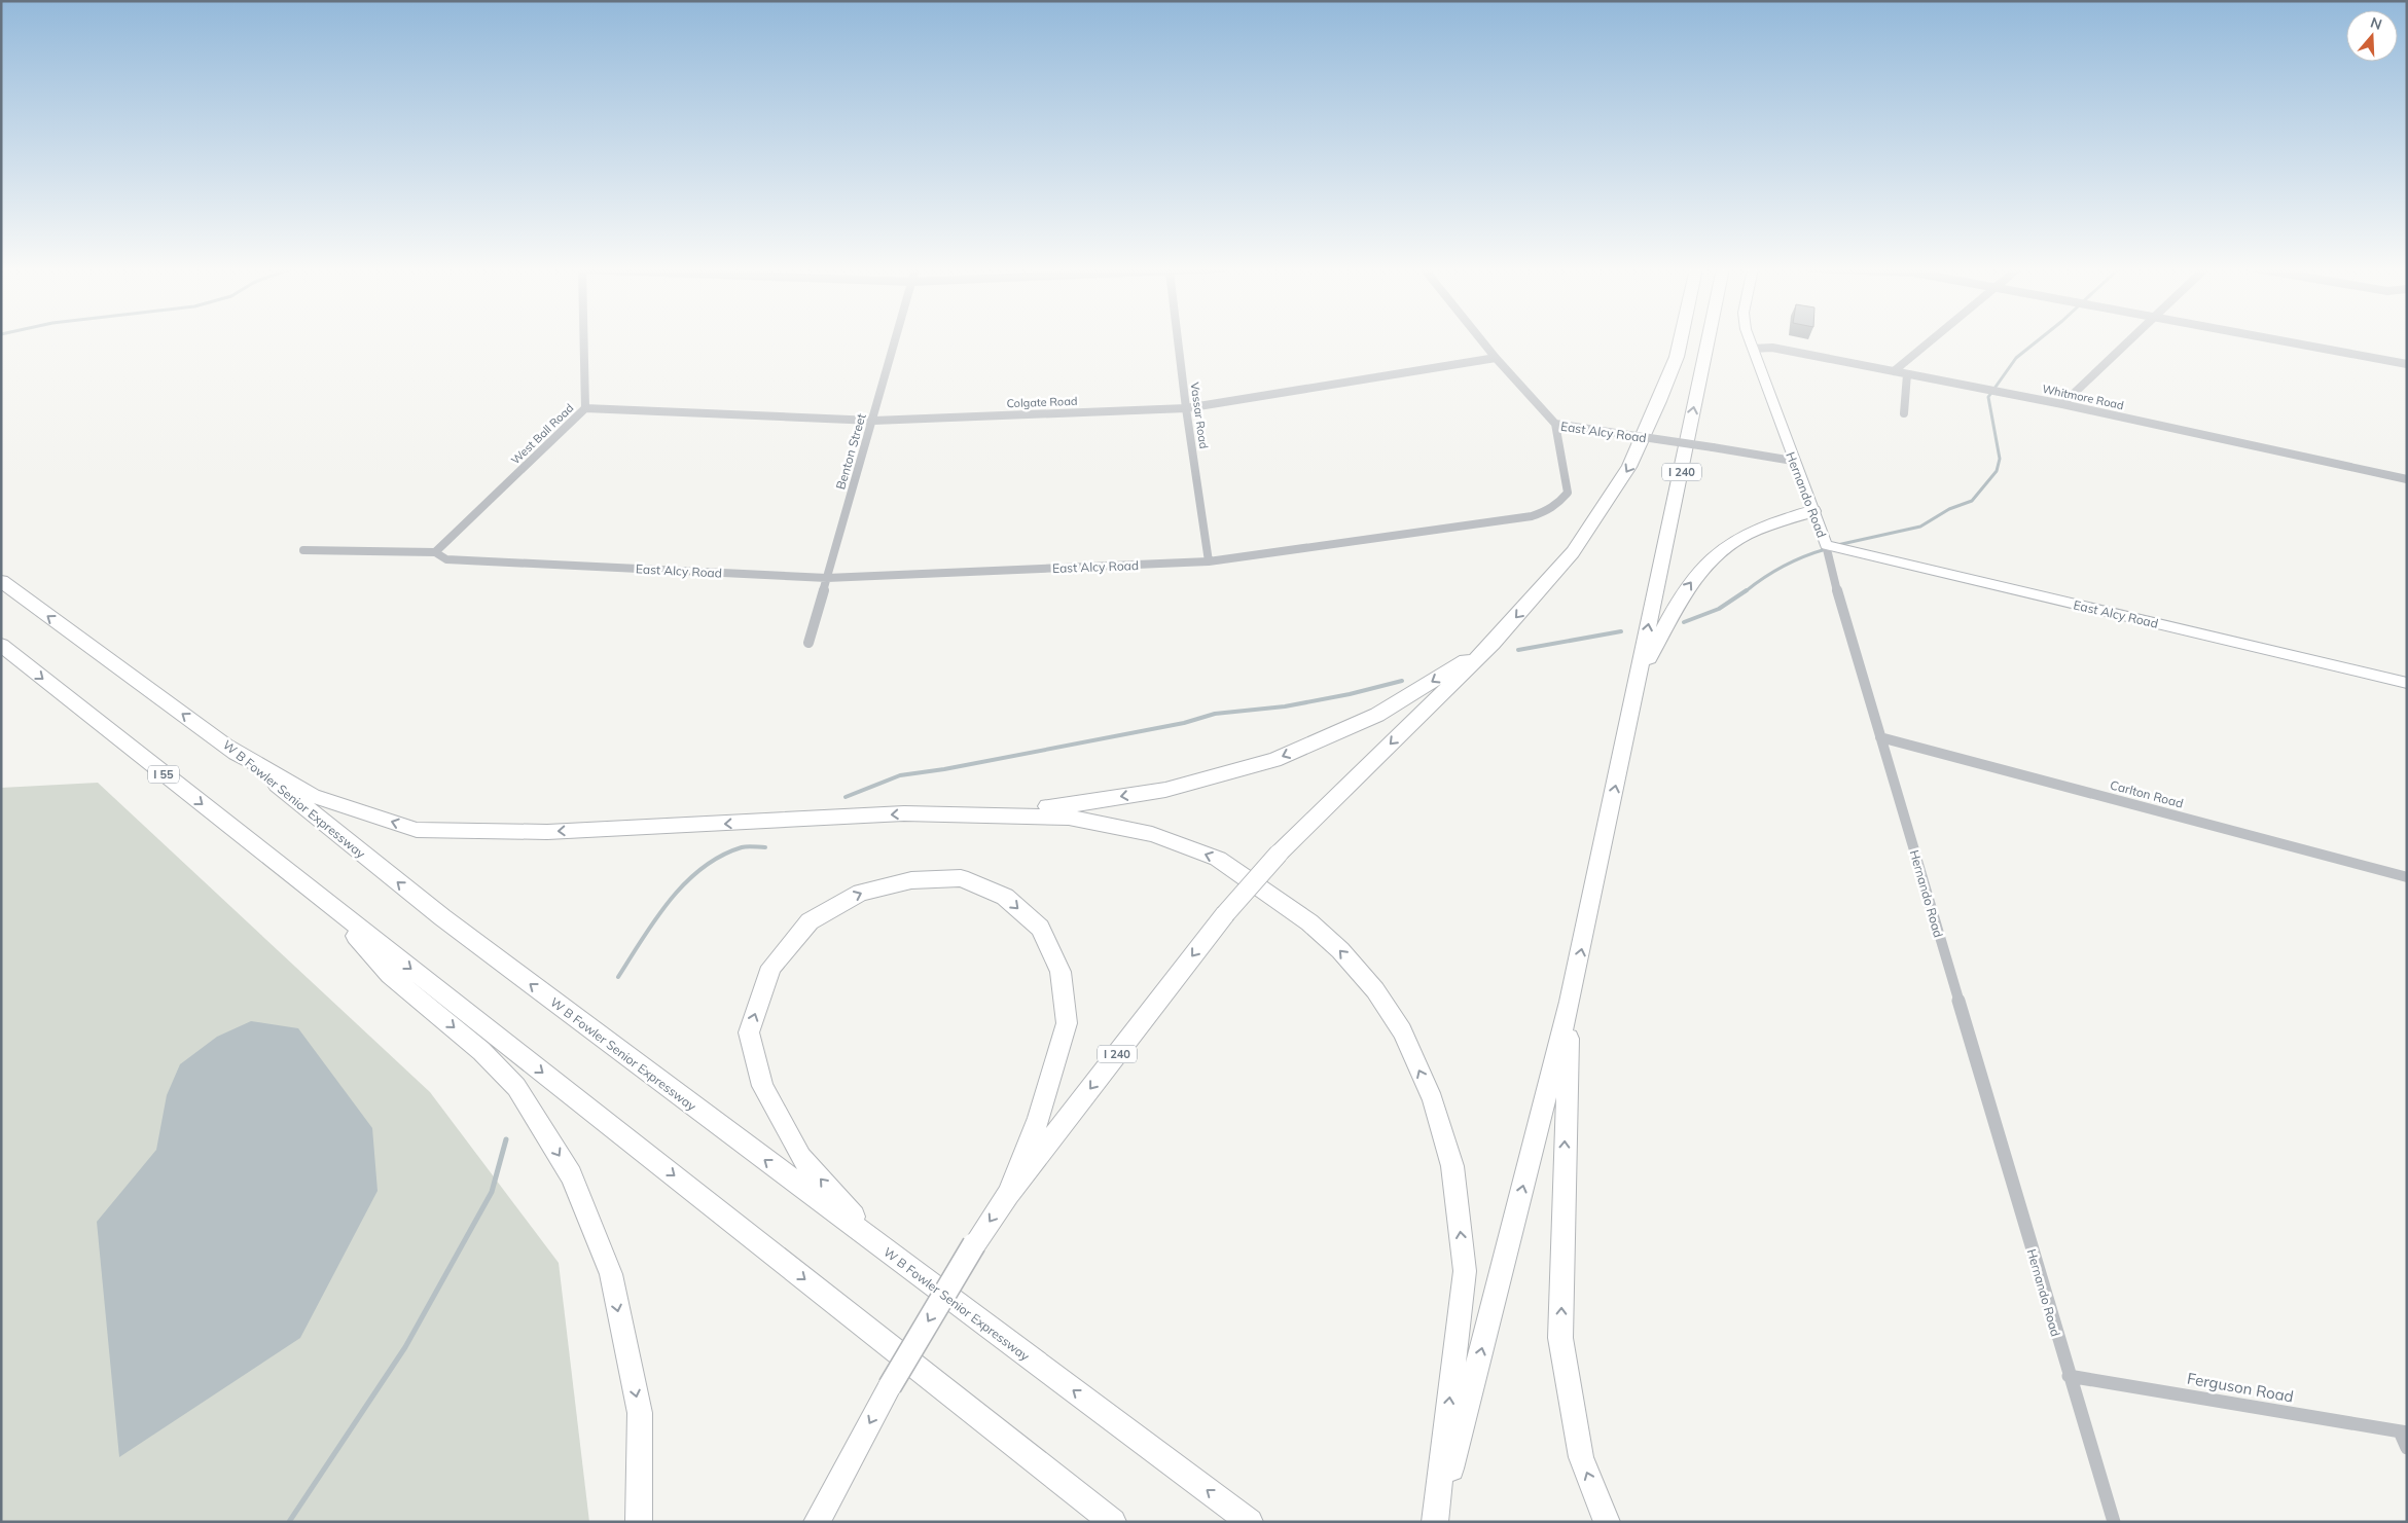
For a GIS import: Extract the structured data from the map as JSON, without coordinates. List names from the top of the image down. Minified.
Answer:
{"streets":{"highway":["I 240","I 55","W B Fowler Senior Expressway"],"street":["Whitmore Road","Colgate Road","Vassar Road","East Alcy Road","West Ball Road","Benton Street","Hernando Road","Carlton Road","Ferguson Road"]},"crossings":[["Whitmore Road","Hernando Road"],["Colgate Road","Vassar Road"],["Colgate Road","West Ball Road"],["Colgate Road","Benton Street"],["Vassar Road","East Alcy Road"],["East Alcy Road","West Ball Road"],["East Alcy Road","Benton Street"],["East Alcy Road","Hernando Road"],["Hernando Road","Carlton Road"],["Hernando Road","Ferguson Road"]],"north":"top"}
